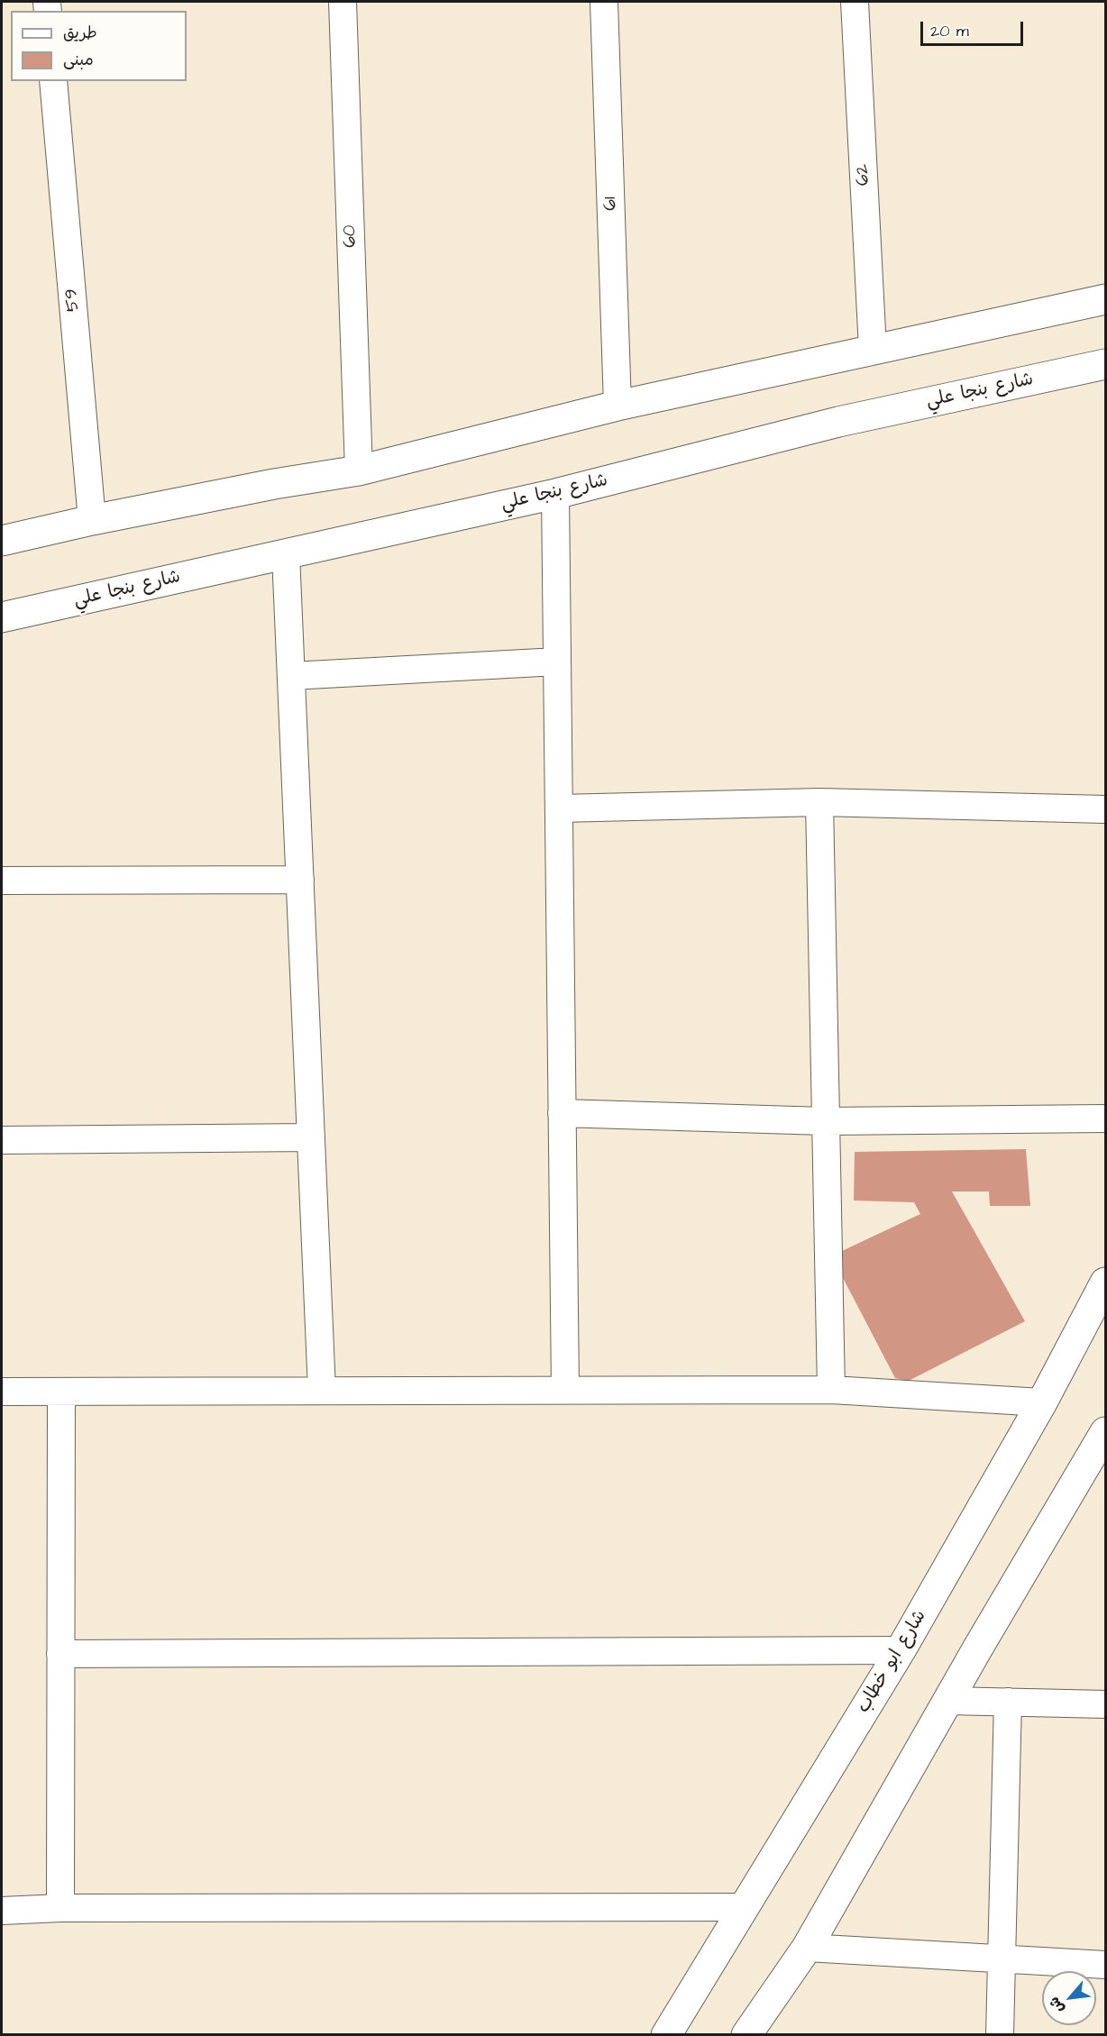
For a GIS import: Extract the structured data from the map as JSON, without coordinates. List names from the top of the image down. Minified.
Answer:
{"streets":{"main road":["شارع بنجا علي","شارع ابو خطاب"],"street":["62","61","60","59"]},"legend":["طريق","مبنى"],"scale_bar":"20 m","north":"bottom left"}
